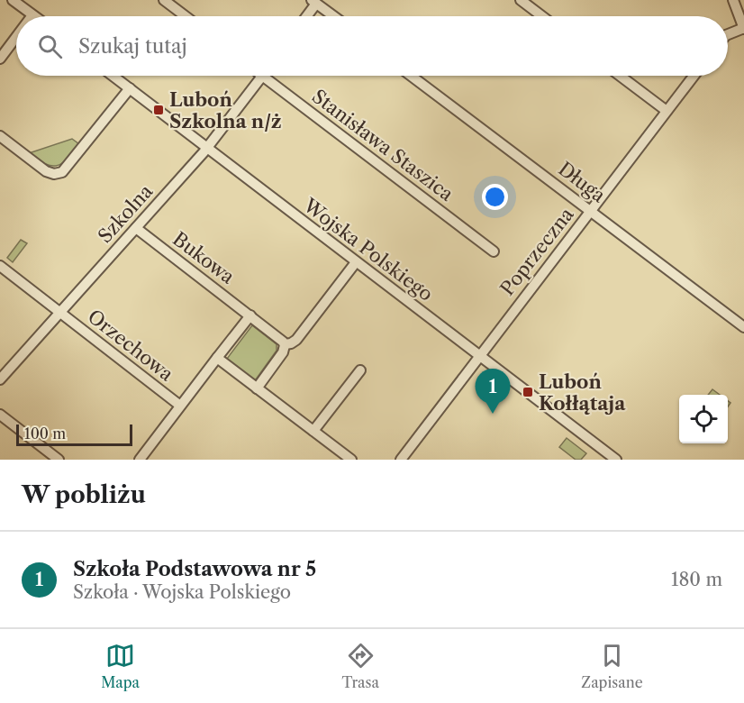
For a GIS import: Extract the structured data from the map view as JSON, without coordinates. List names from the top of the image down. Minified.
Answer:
{"streets":{"street":["Stanisława Staszica","Długa","Szkolna","Wojska Polskiego","Poprzeczna","Bukowa","Orzechowa"]},"crossings":[["Stanisława Staszica","Szkolna"],["Długa","Poprzeczna"],["Szkolna","Wojska Polskiego"],["Szkolna","Bukowa"],["Szkolna","Orzechowa"],["Wojska Polskiego","Poprzeczna"]],"places":{"transit":["Luboń Szkolna n/ż","Luboń Kołłątaja"]},"scale_bar":"100 m","page":{"search":"Szukaj tutaj","pins":"1","scale":"100 m","heading":"W pobliżu","list":[{"mark":"1","name":"Szkoła Podstawowa nr 5","note":"Szkoła · Wojska Polskiego","value":"180 m"}],"nav":["Mapa","Trasa","Zapisane"]}}
